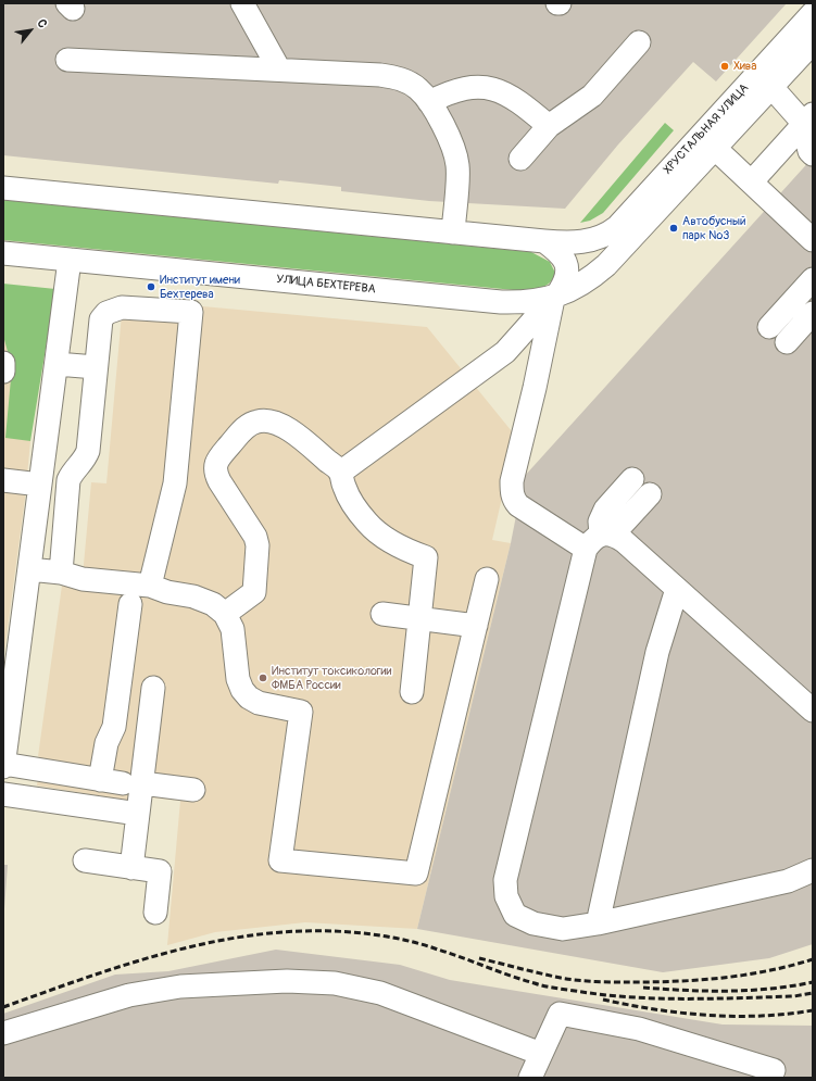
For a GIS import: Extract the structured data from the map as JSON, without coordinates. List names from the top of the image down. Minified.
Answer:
{"streets":{"street":["ХРУСТАЛЬНАЯ УЛИЦА","УЛИЦА БЕХТЕРЕВА"]},"crossings":[["ХРУСТАЛЬНАЯ УЛИЦА","УЛИЦА БЕХТЕРЕВА"]],"places":["Хива","Автобусный парк №3","Институт имени Бехтерева","Институт токсикологии ФМБА России"],"north":"top right"}
